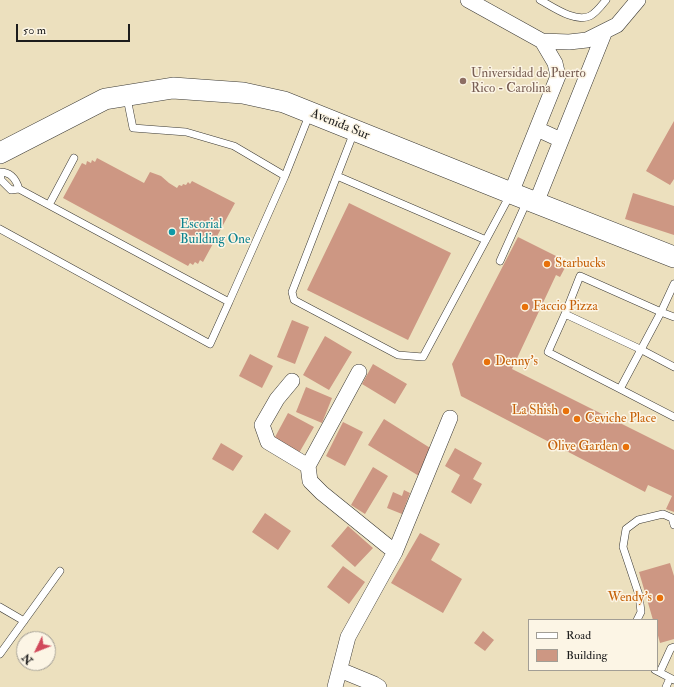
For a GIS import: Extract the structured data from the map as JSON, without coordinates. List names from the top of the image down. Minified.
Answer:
{"streets":{"street":["Avenida Sur"]},"places":["Universidad de Puerto Rico - Carolina","Escorial Building One","Starbucks","Faccio Pizza","Denny's","La Shish","Ceviche Place","Olive Garden","Wendy's"],"legend":["Road","Building"],"scale_bar":"50 m","north":"bottom left"}
